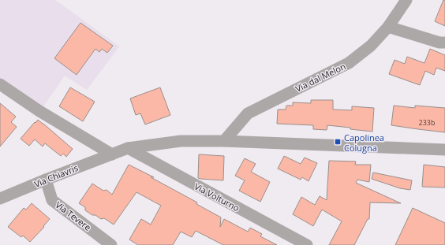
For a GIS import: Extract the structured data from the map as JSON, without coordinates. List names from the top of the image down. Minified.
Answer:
{"streets":{"street":["Via dal Melon","Via Chiavris","Via Volturno","Via Tevere"]},"crossings":[["Via dal Melon","Via Chiavris"],["Via Chiavris","Via Volturno"],["Via Chiavris","Via Tevere"]],"places":{"transit":["Capolinea Colugna"]},"house_numbers":["233b"]}
